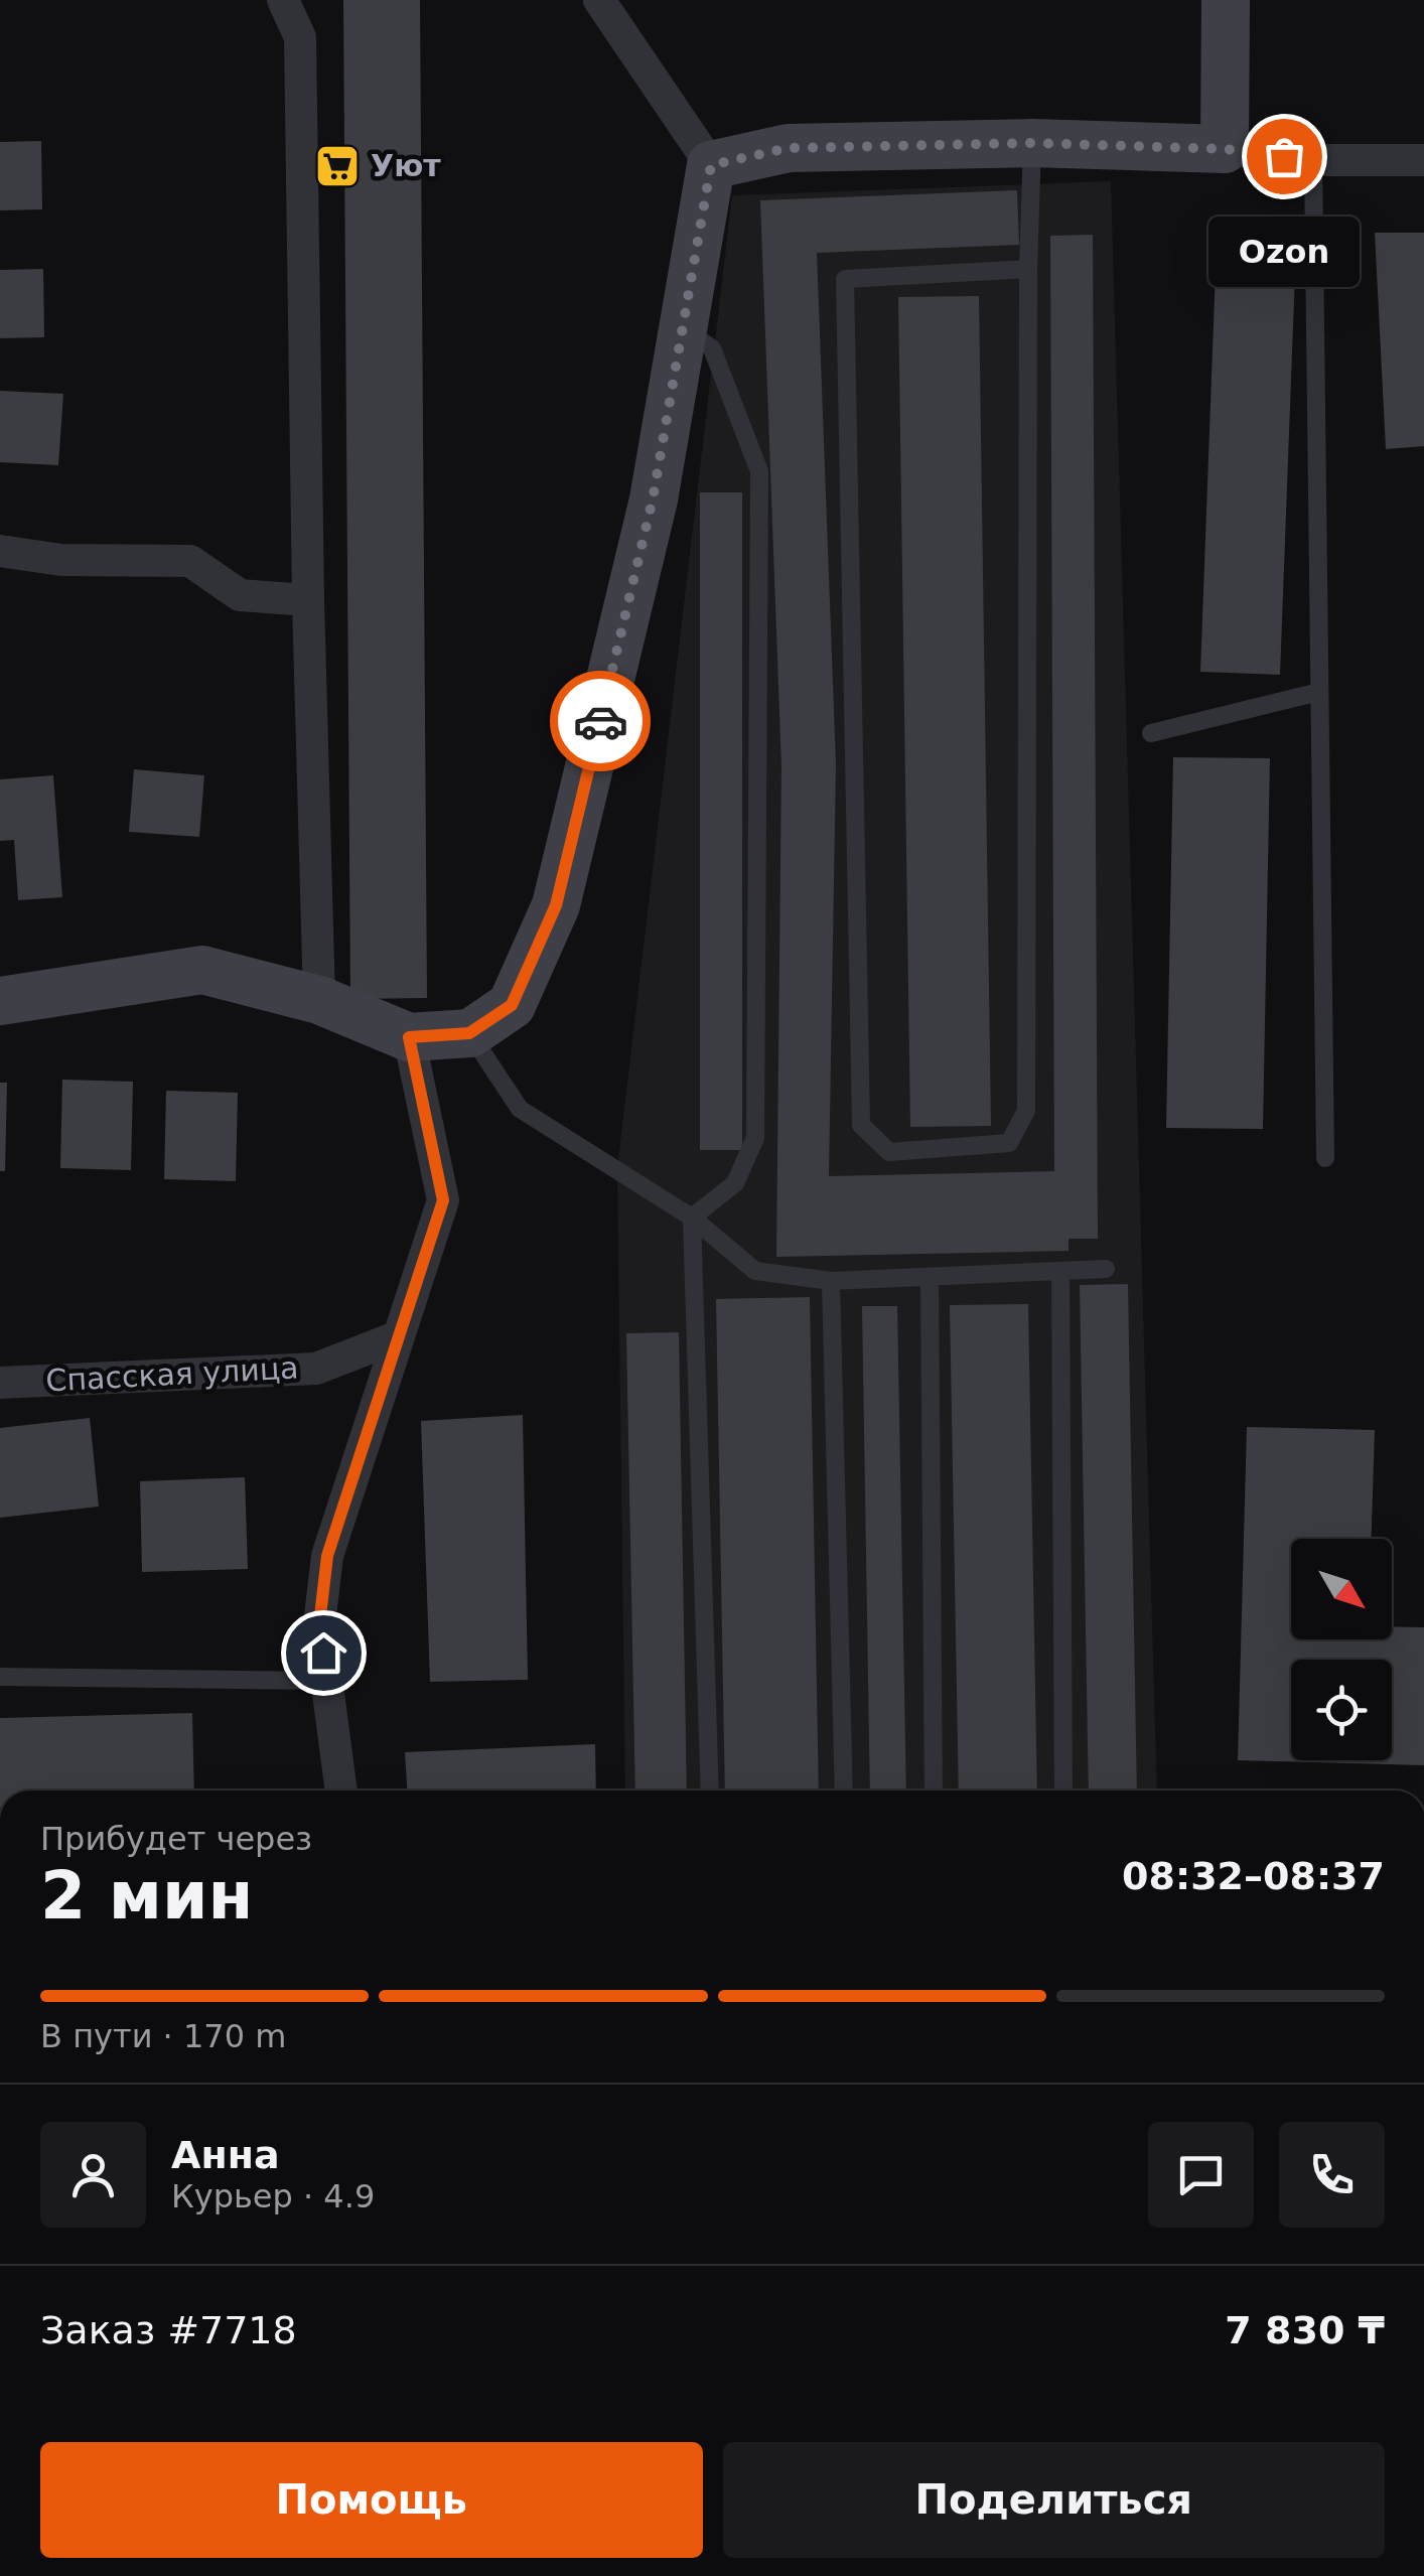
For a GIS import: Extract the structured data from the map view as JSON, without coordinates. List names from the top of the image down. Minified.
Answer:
{"streets":{"street":["Спасская улица"]},"places":{"other":["Ozon"],"supermarket":["Уют"]},"north":"bottom right","page":{"bubble":"Ozon","heading":["2 мин","Прибудет через","08:32–08:37"],"panel":["Анна","Курьер · 4.9","Заказ #7718","7 830 ₸"],"bar":"В пути · 170 m","buttons":["Помощь","Поделиться"]}}
